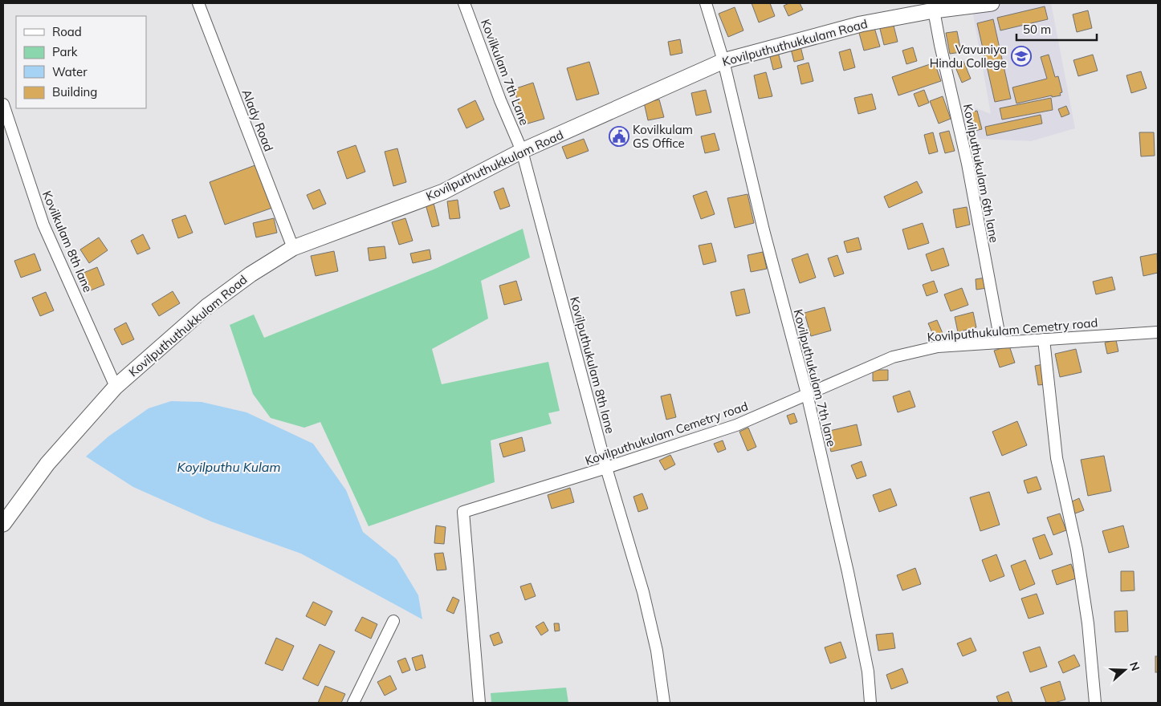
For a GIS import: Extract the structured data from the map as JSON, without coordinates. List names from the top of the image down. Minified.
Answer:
{"streets":{"street":["Kovilputhuthukkulam Road","Kovilkulam 7th Lane","Alady Road","Kovilputhukulam 6th lane","Kovilkulam 8th lane","Kovilputhukulam Cemetry road","Kovilputhukulam 8th lane","Kovilputhukulam 7th lane"]},"crossings":[["Kovilputhuthukkulam Road","Kovilkulam 7th Lane"],["Kovilputhuthukkulam Road","Alady Road"],["Kovilputhuthukkulam Road","Kovilputhukulam 6th lane"],["Kovilputhuthukkulam Road","Kovilkulam 8th lane"],["Kovilputhuthukkulam Road","Kovilputhukulam 8th lane"],["Kovilputhuthukkulam Road","Kovilputhukulam 7th lane"],["Kovilkulam 7th Lane","Kovilputhukulam 8th lane"],["Kovilputhukulam 6th lane","Kovilputhukulam Cemetry road"],["Kovilputhukulam Cemetry road","Kovilputhukulam 8th lane"],["Kovilputhukulam Cemetry road","Kovilputhukulam 7th lane"]],"water":["Koyilputhu Kulam"],"places":{"school or university":["Vavuniya Hindu College"],"public building":["Kovilkulam GS Office"]},"legend":["Road","Park","Water","Building"],"scale_bar":"50 m","north":"right"}
